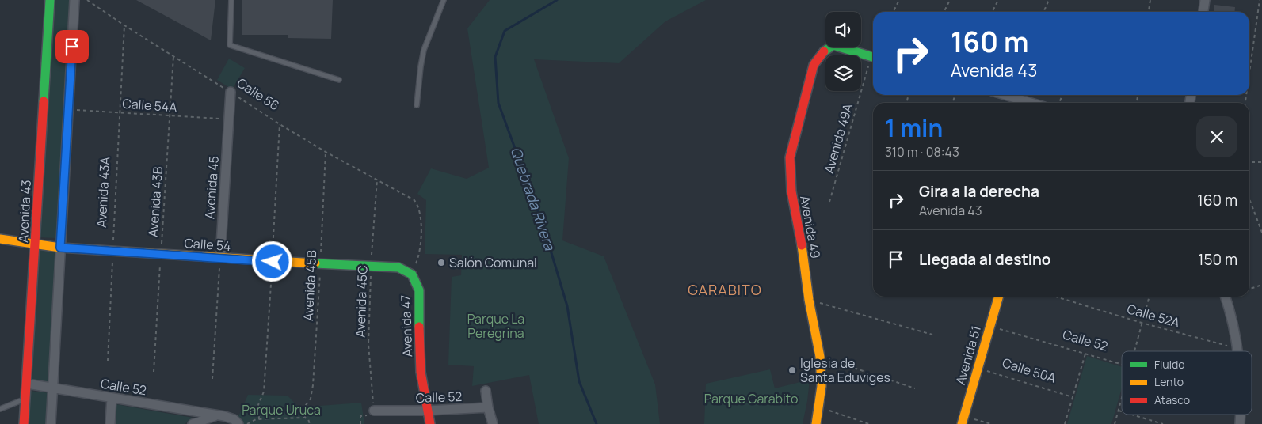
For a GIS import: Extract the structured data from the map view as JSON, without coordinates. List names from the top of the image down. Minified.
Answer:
{"streets":{"street":["Avenida 45","Avenida 43","Avenida 49","Calle 54","Avenida 47","Calle 52","Avenida 51"],"path":["Calle 56","Calle 54A","Avenida 49A","Avenida 43A","Avenida 43B","Avenida 45B","Avenida 45C","Calle 52A","Calle 50A"]},"crossings":[["Calle 56","Avenida 45"],["Calle 56","Avenida 43A"],["Calle 56","Avenida 43B"],["Calle 56","Calle 54"],["Calle 56","Avenida 45B"],["Calle 56","Avenida 45C"],["Calle 56","Avenida 47"],["Calle 54A","Avenida 45"],["Calle 54A","Avenida 43A"],["Calle 54A","Avenida 43B"],["Avenida 45","Calle 54"],["Avenida 43A","Calle 54"],["Avenida 43B","Calle 54"],["Avenida 43","Calle 54"],["Avenida 43","Calle 52"],["Calle 54","Avenida 45B"],["Calle 54","Avenida 45C"],["Calle 54","Avenida 47"],["Avenida 45C","Calle 52"],["Avenida 47","Calle 52"],["Calle 52","Avenida 51"],["Avenida 51","Calle 50A"]],"districts":["GARABITO"],"water":["Quebrada Rivera"],"parks":["Parque La Peregrina","Parque Garabito","Parque Uruca"],"places":["Salón Comunal","Iglesia de Santa Eduviges"],"legend":["Fluido","Lento","Atasco"],"page":{"turn":["160 m","Avenida 43"],"heading":["1 min","310 m · 08:43"],"list":[{"name":"Gira a la derecha","note":"Avenida 43","value":"160 m"},{"name":"Llegada al destino","value":"150 m"}]}}
